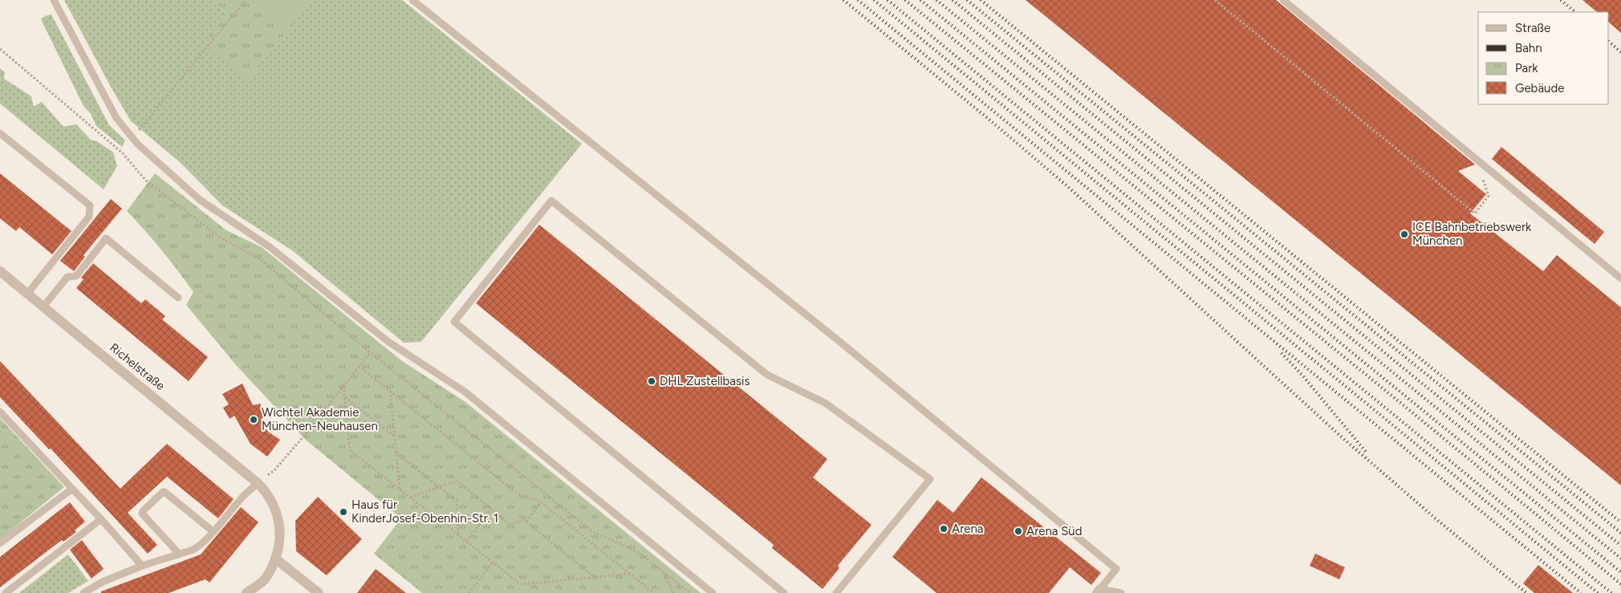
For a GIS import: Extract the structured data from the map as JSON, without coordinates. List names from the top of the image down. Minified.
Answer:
{"streets":{"street":["Richelstraße"]},"places":["ICE Bahnbetriebswerk München","DHL Zustellbasis","Wichtel Akademie München-Neuhausen","Haus für KinderJosef-Obenhin-Str. 1","Arena","Arena Süd"],"legend":["Straße","Bahn","Park","Gebäude"]}
